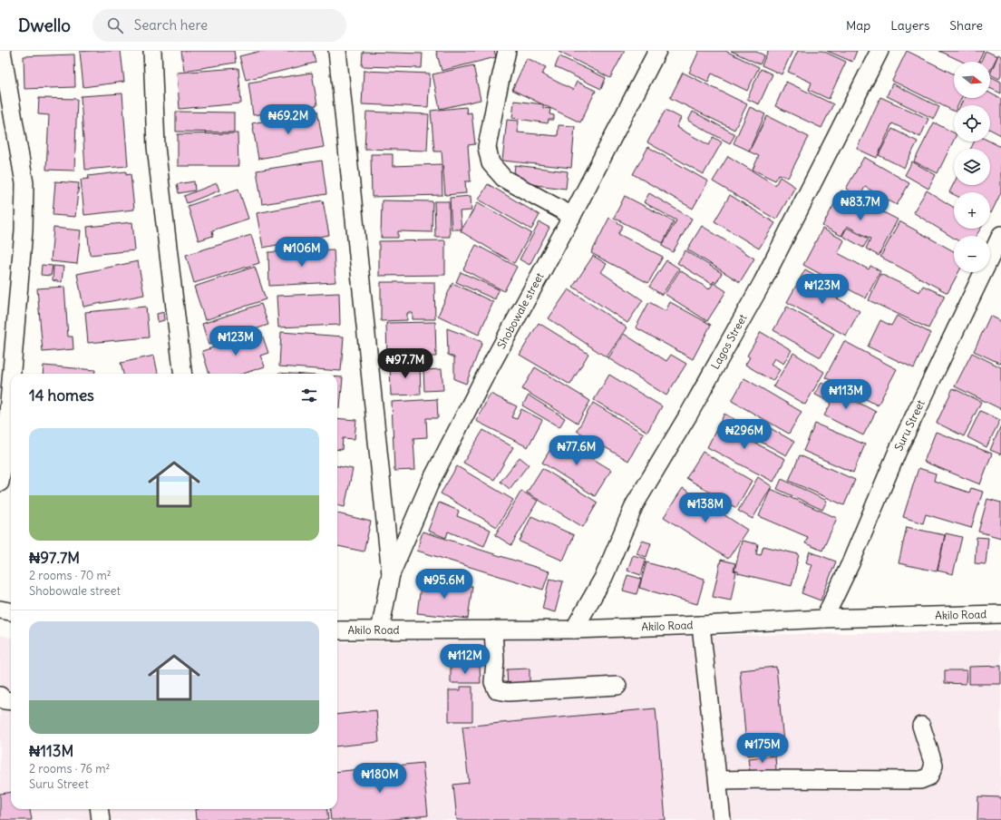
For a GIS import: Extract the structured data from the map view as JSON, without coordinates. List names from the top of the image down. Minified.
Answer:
{"streets":{"street":["Shobowale street","Lagos Street","Suru Street","Akilo Road"]},"crossings":[["Lagos Street","Akilo Road"],["Suru Street","Akilo Road"]],"north":"right","page":{"header":"Dwello","search":"Search here","nav":["Map","Layers","Share"],"map_buttons":["+","−"],"price":["₦69.2M","₦83.7M","₦106M","₦123M","₦123M","₦97.7M","₦113M","₦296M","₦77.6M","₦138M","₦95.6M","₦112M","₦175M","₦180M"],"heading":"14 homes","list":[{"name":"₦97.7M","note":"2 rooms · 70 m² · Shobowale street"},{"name":"₦113M","note":"2 rooms · 76 m² · Suru Street"}]}}
